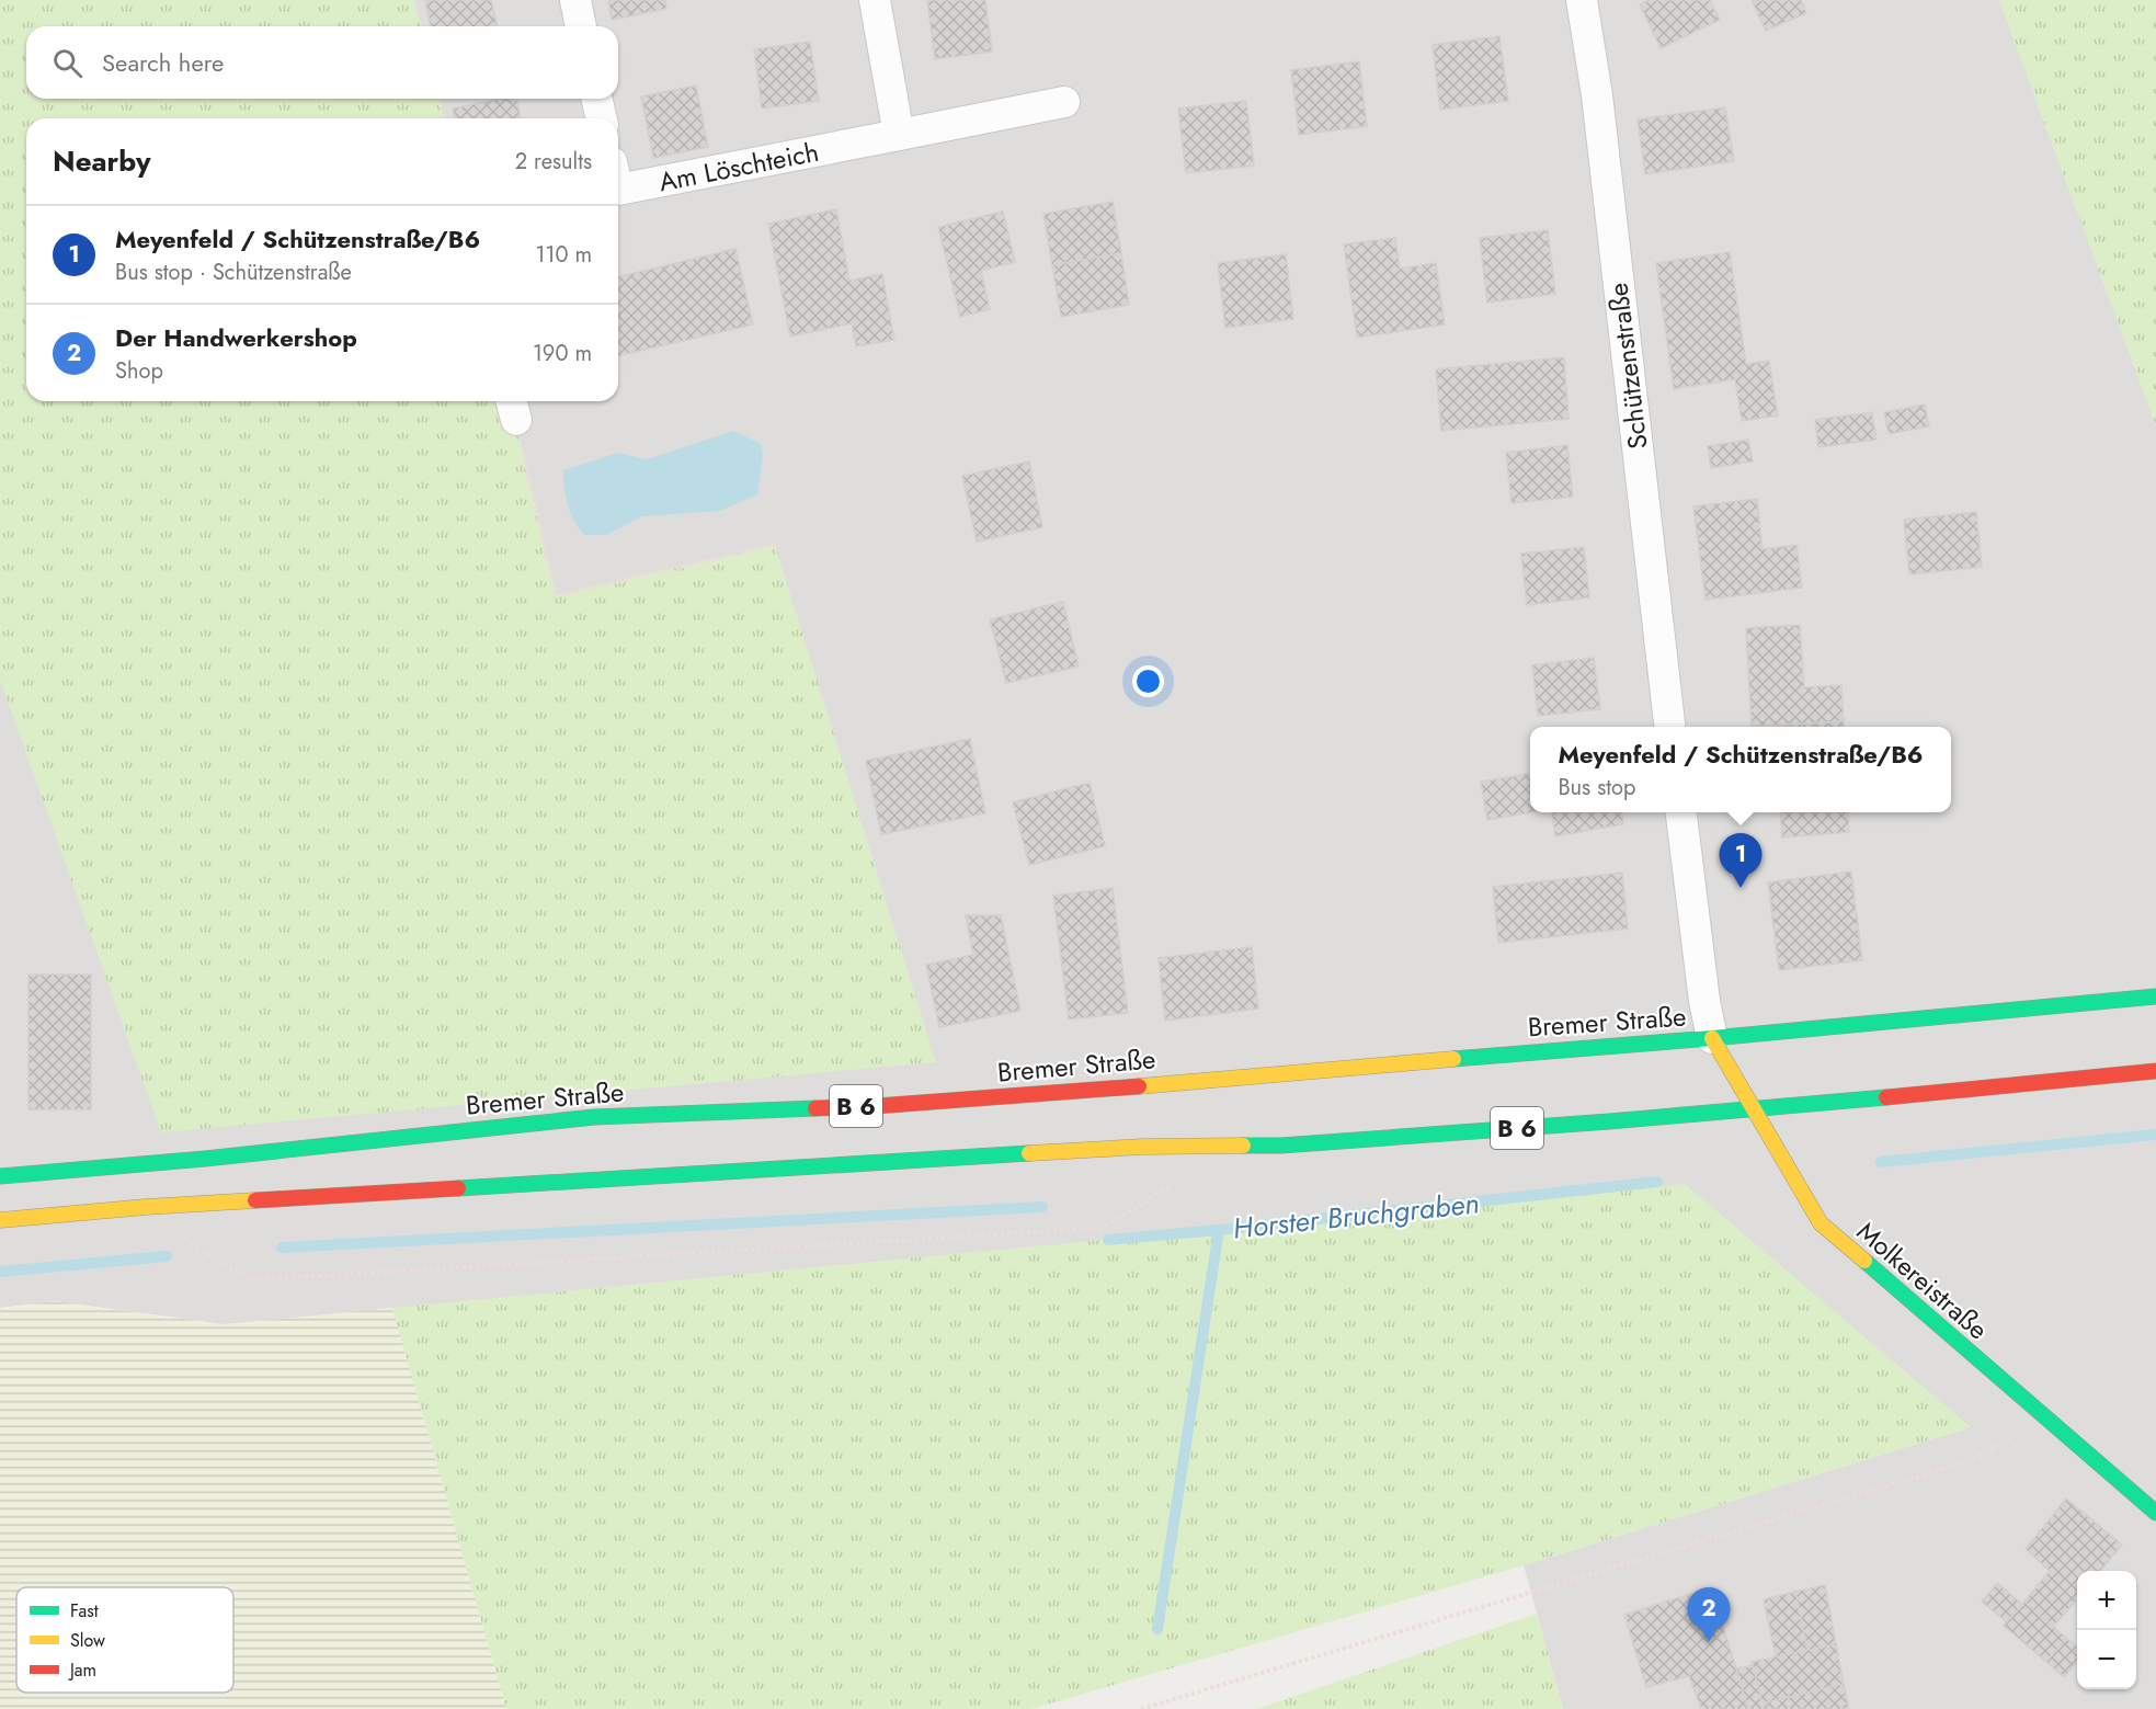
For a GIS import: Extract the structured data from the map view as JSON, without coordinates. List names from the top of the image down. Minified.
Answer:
{"streets":{"main road":["Bremer Straße","B 6","Molkereistraße"],"street":["Am Löschteich","Schützenstraße"]},"crossings":[["Bremer Straße","Molkereistraße"],["B 6","Molkereistraße"]],"water":["Horster Bruchgraben"],"legend":["Fast","Slow","Jam"],"page":{"search":"Search here","heading":["Nearby","2 results"],"list":[{"mark":"1","name":"Meyenfeld / Schützenstraße/B6","note":"Bus stop · Schützenstraße","value":"110 m"},{"mark":"2","name":"Der Handwerkershop","note":"Shop","value":"190 m"}],"popup":["Meyenfeld / Schützenstraße/B6","Bus stop"],"pins":["1","2"],"map_buttons":["+","−"]}}
